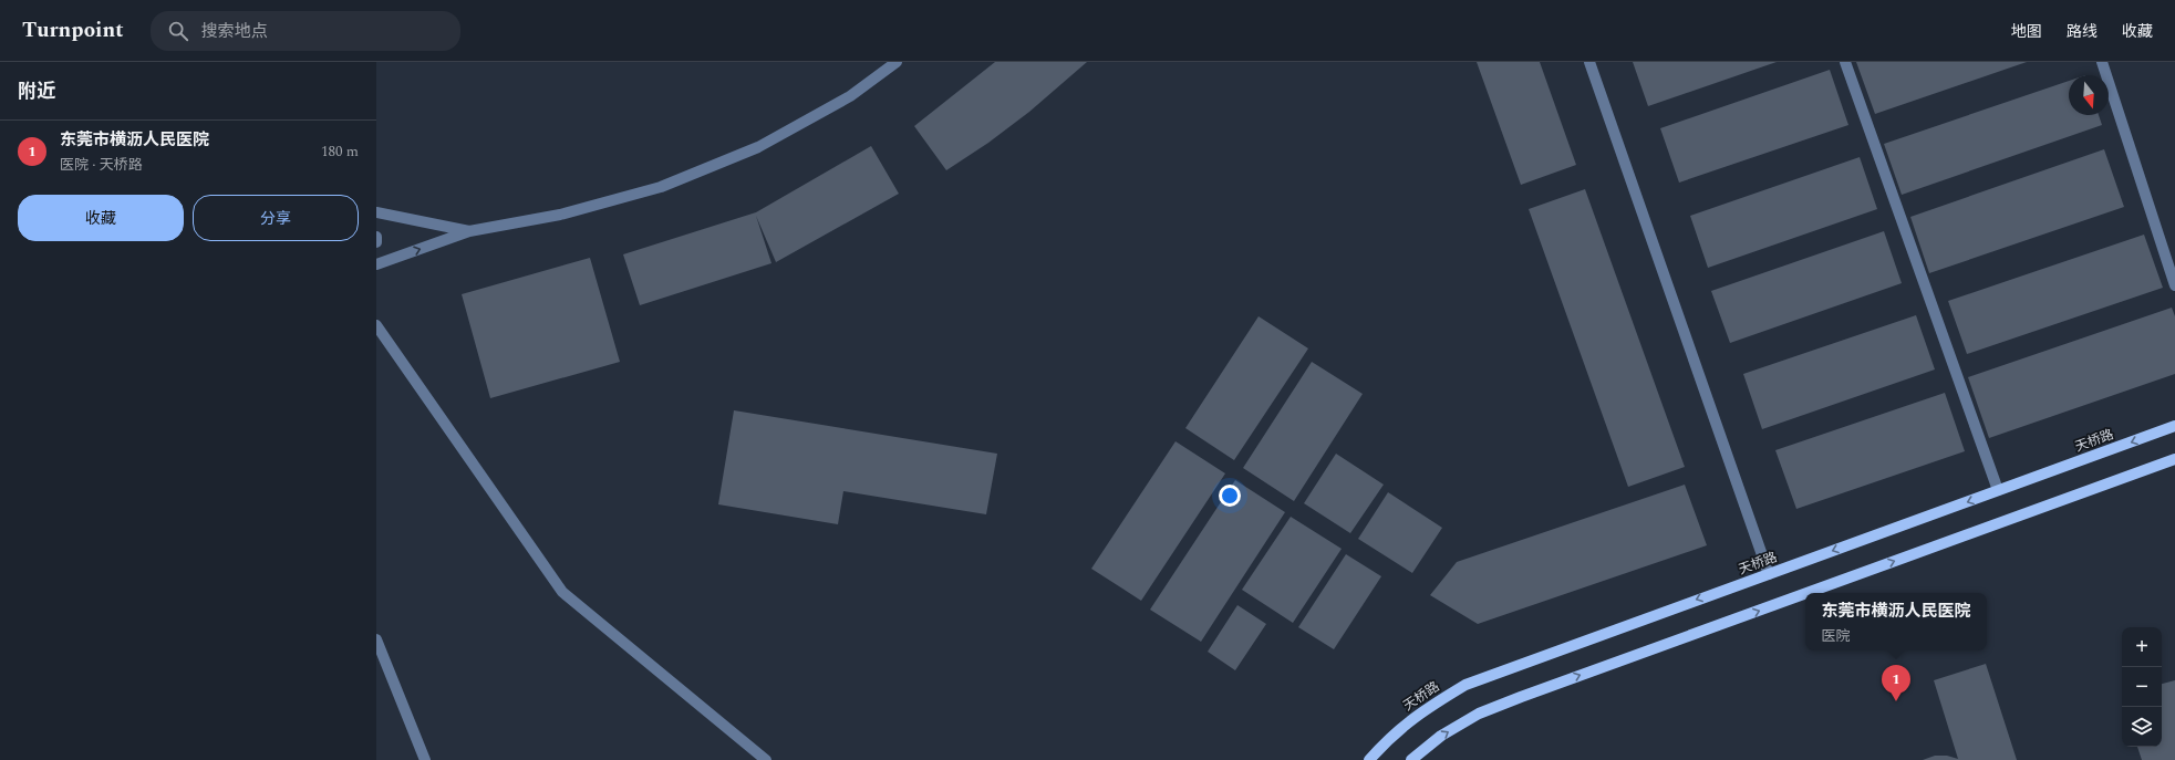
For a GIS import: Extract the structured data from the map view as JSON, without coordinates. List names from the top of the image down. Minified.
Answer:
{"streets":{"main road":["天桥路"]},"north":"bottom","page":{"header":"Turnpoint","search":"搜索地点","nav":["地图","路线","收藏"],"heading":"附近","list":[{"mark":"1","name":"东莞市横沥人民医院","note":"医院 · 天桥路","value":"180 m"}],"buttons":["收藏","分享"],"popup":["东莞市横沥人民医院","医院"],"map_buttons":["+","−"],"pins":"1"}}
